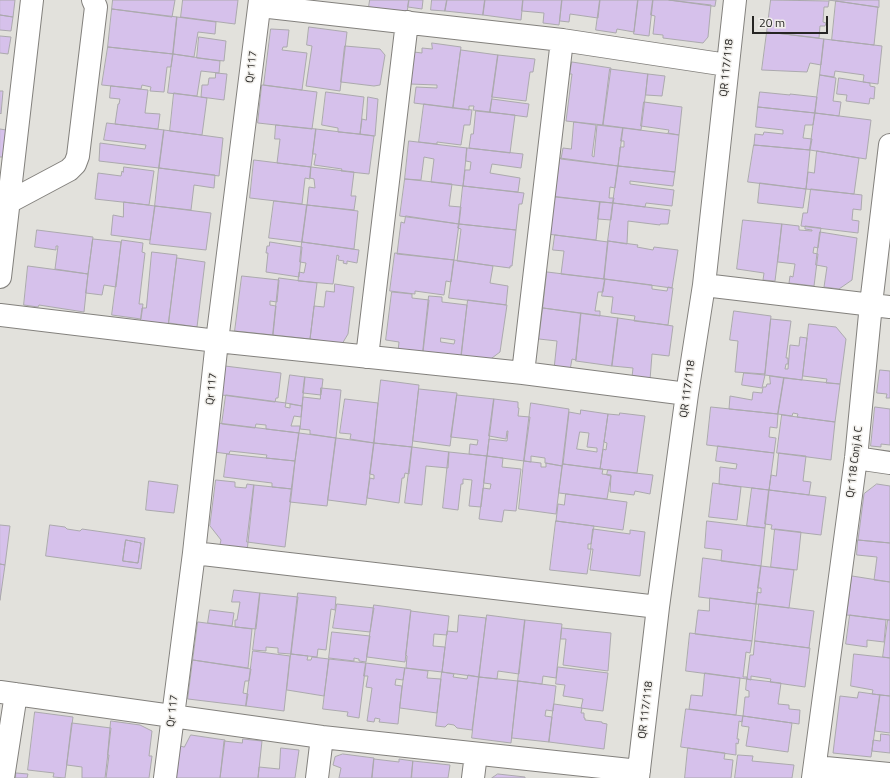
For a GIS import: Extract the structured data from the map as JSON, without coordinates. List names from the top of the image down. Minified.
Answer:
{"streets":{"street":["Qr 117","QR 117/118","Qr 118 Conj A C"]},"scale_bar":"20 m"}
